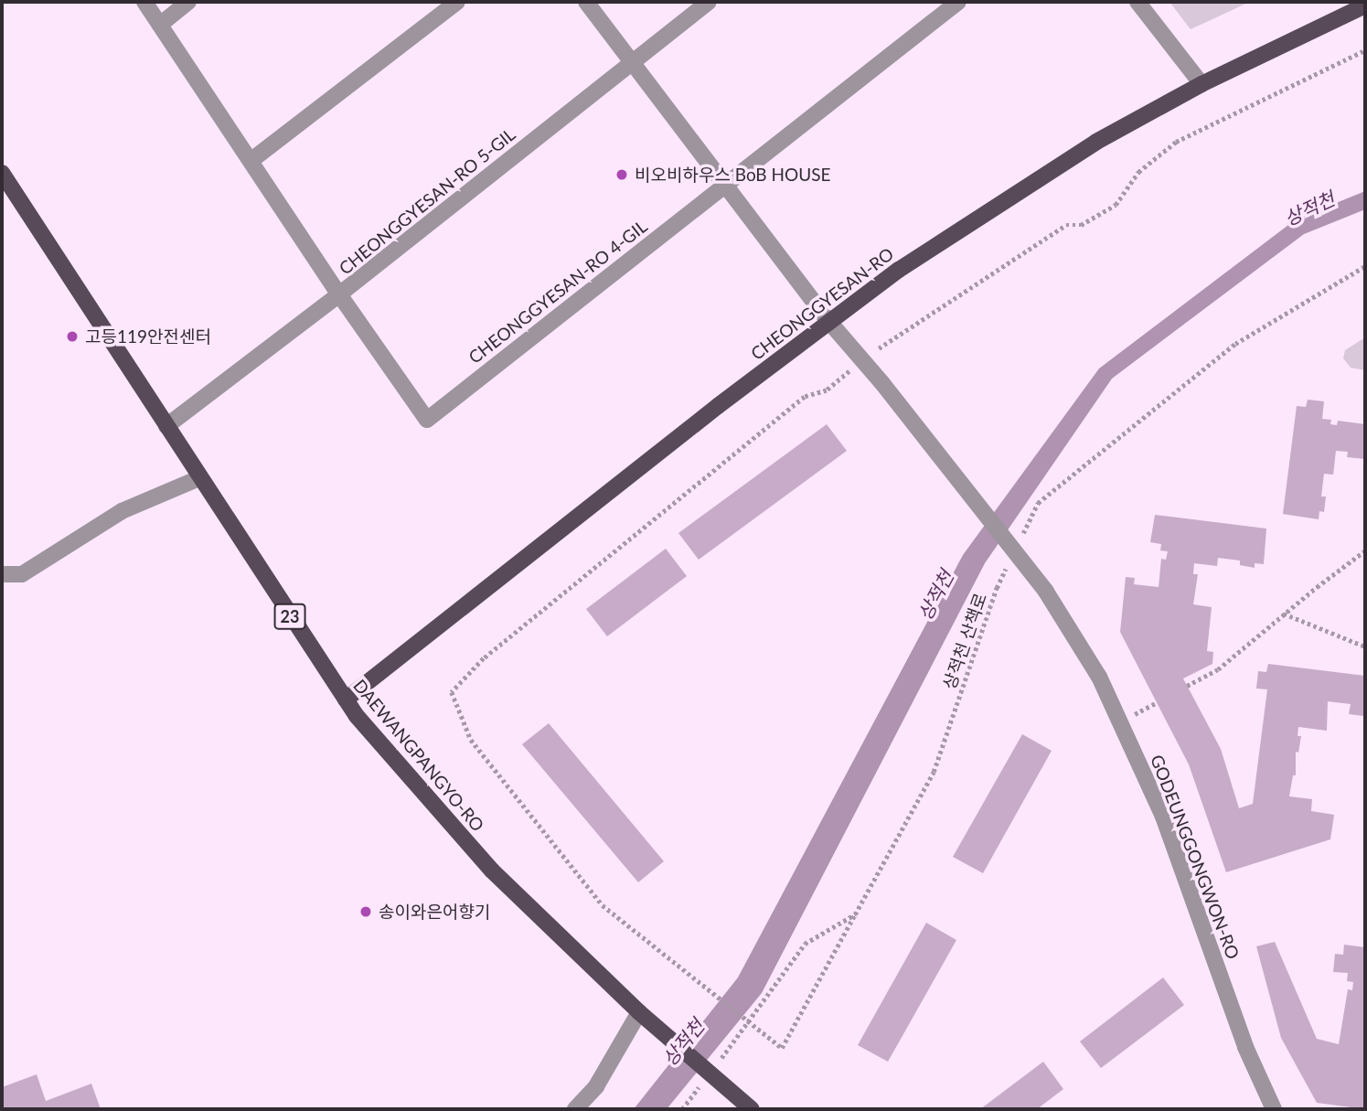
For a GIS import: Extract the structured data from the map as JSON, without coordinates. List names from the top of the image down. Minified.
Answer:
{"streets":{"main road":["CHEONGGYESAN-RO","23","DAEWANGPANGYO-RO"],"street":["CHEONGGYESAN-RO 5-GIL","CHEONGGYESAN-RO 4-GIL","GODEUNGGONGWON-RO"],"path":["상적천 산책로"]},"crossings":[["CHEONGGYESAN-RO 5-GIL","CHEONGGYESAN-RO 4-GIL"],["CHEONGGYESAN-RO 5-GIL","DAEWANGPANGYO-RO"],["CHEONGGYESAN-RO","DAEWANGPANGYO-RO"],["상적천 산책로","GODEUNGGONGWON-RO"]],"water":["상적천"],"places":["비오비하우스 BoB HOUSE","고등119안전센터","송이와은어향기"]}
